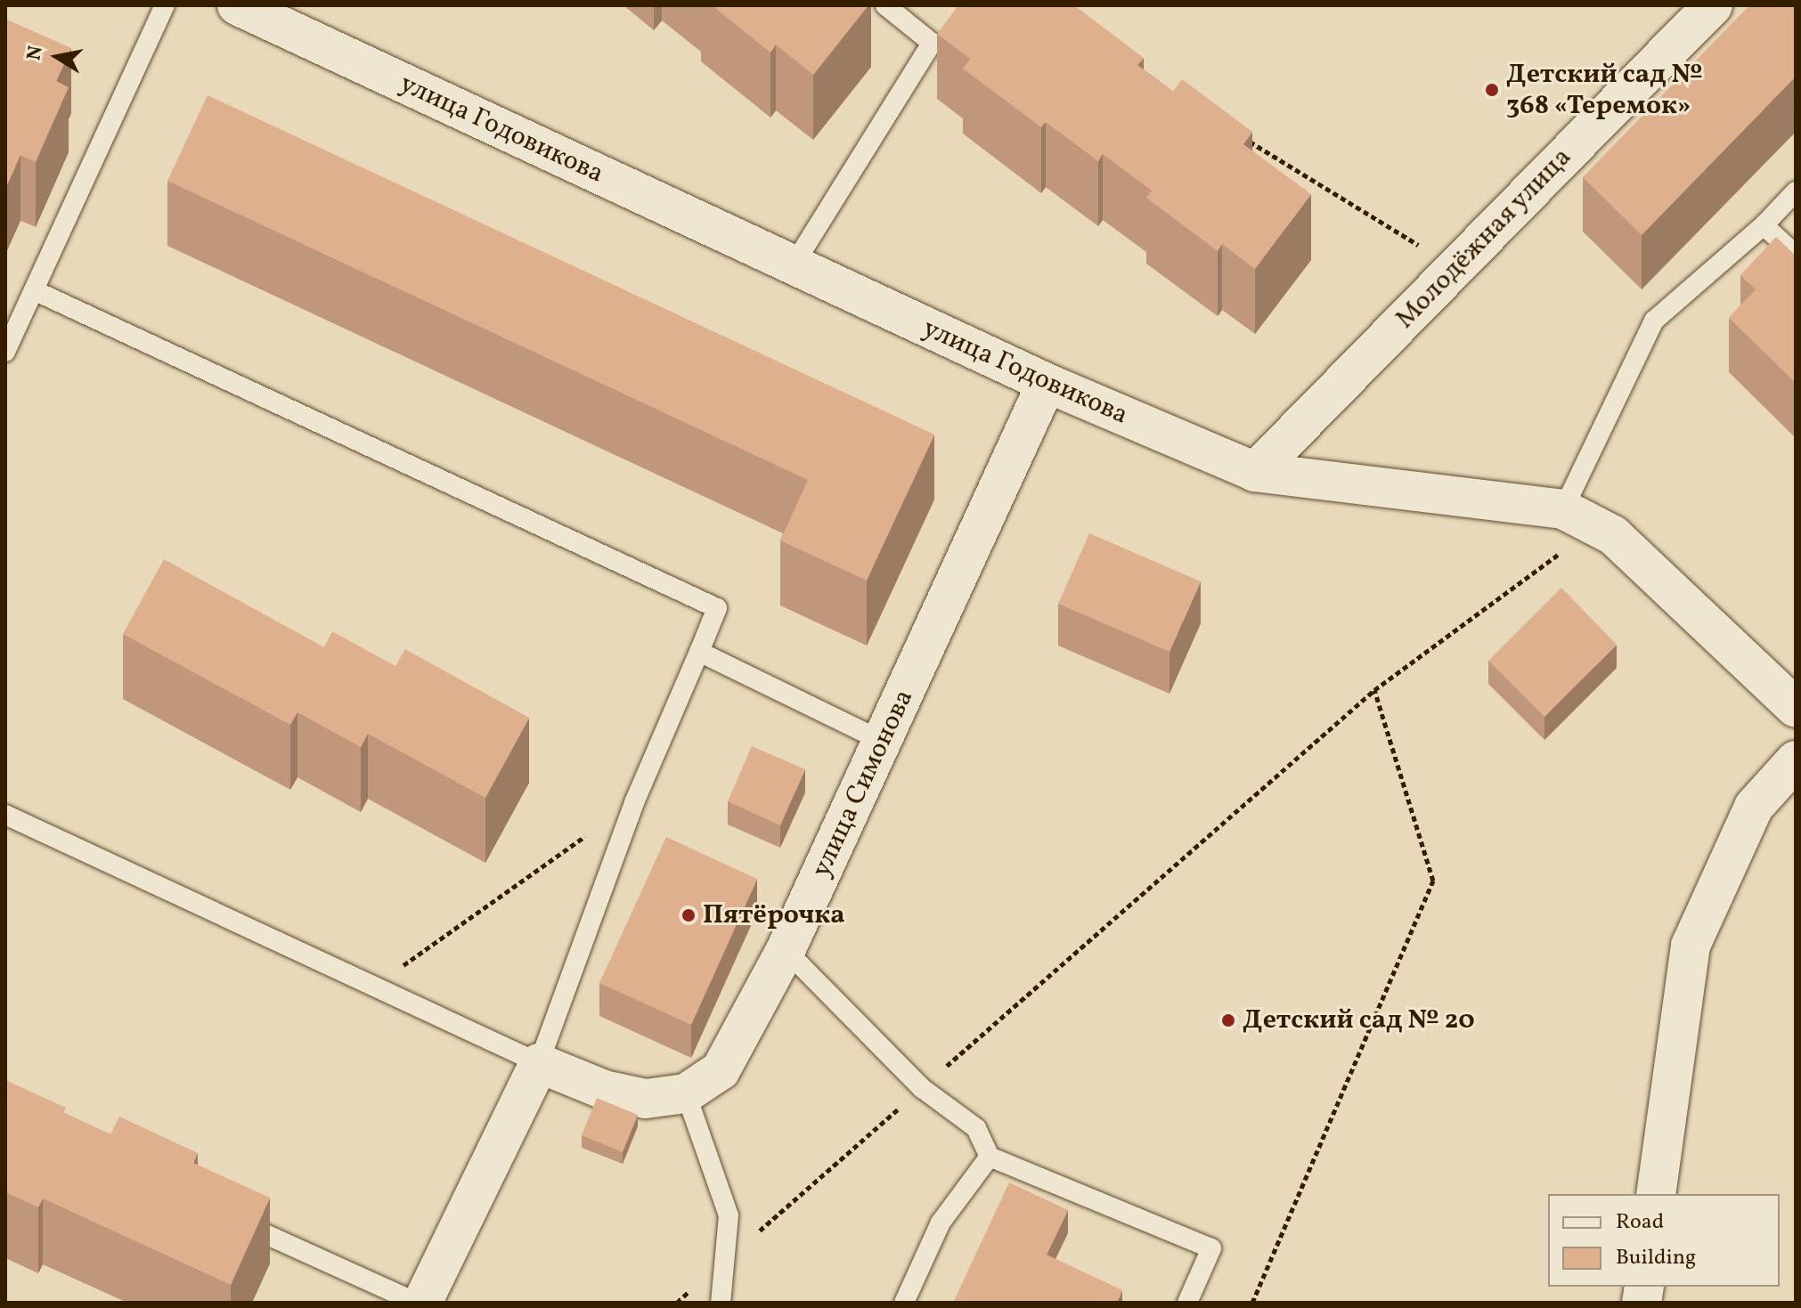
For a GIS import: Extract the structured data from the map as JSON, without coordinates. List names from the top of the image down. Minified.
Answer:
{"streets":{"street":["улица Годовикова","Молодёжная улица","улица Симонова"]},"crossings":[["улица Годовикова","Молодёжная улица"],["улица Годовикова","улица Симонова"]],"places":["Детский сад № 368 «Теремок»","Пятёрочка","Детский сад № 20"],"legend":["Road","Building"],"north":"left"}
